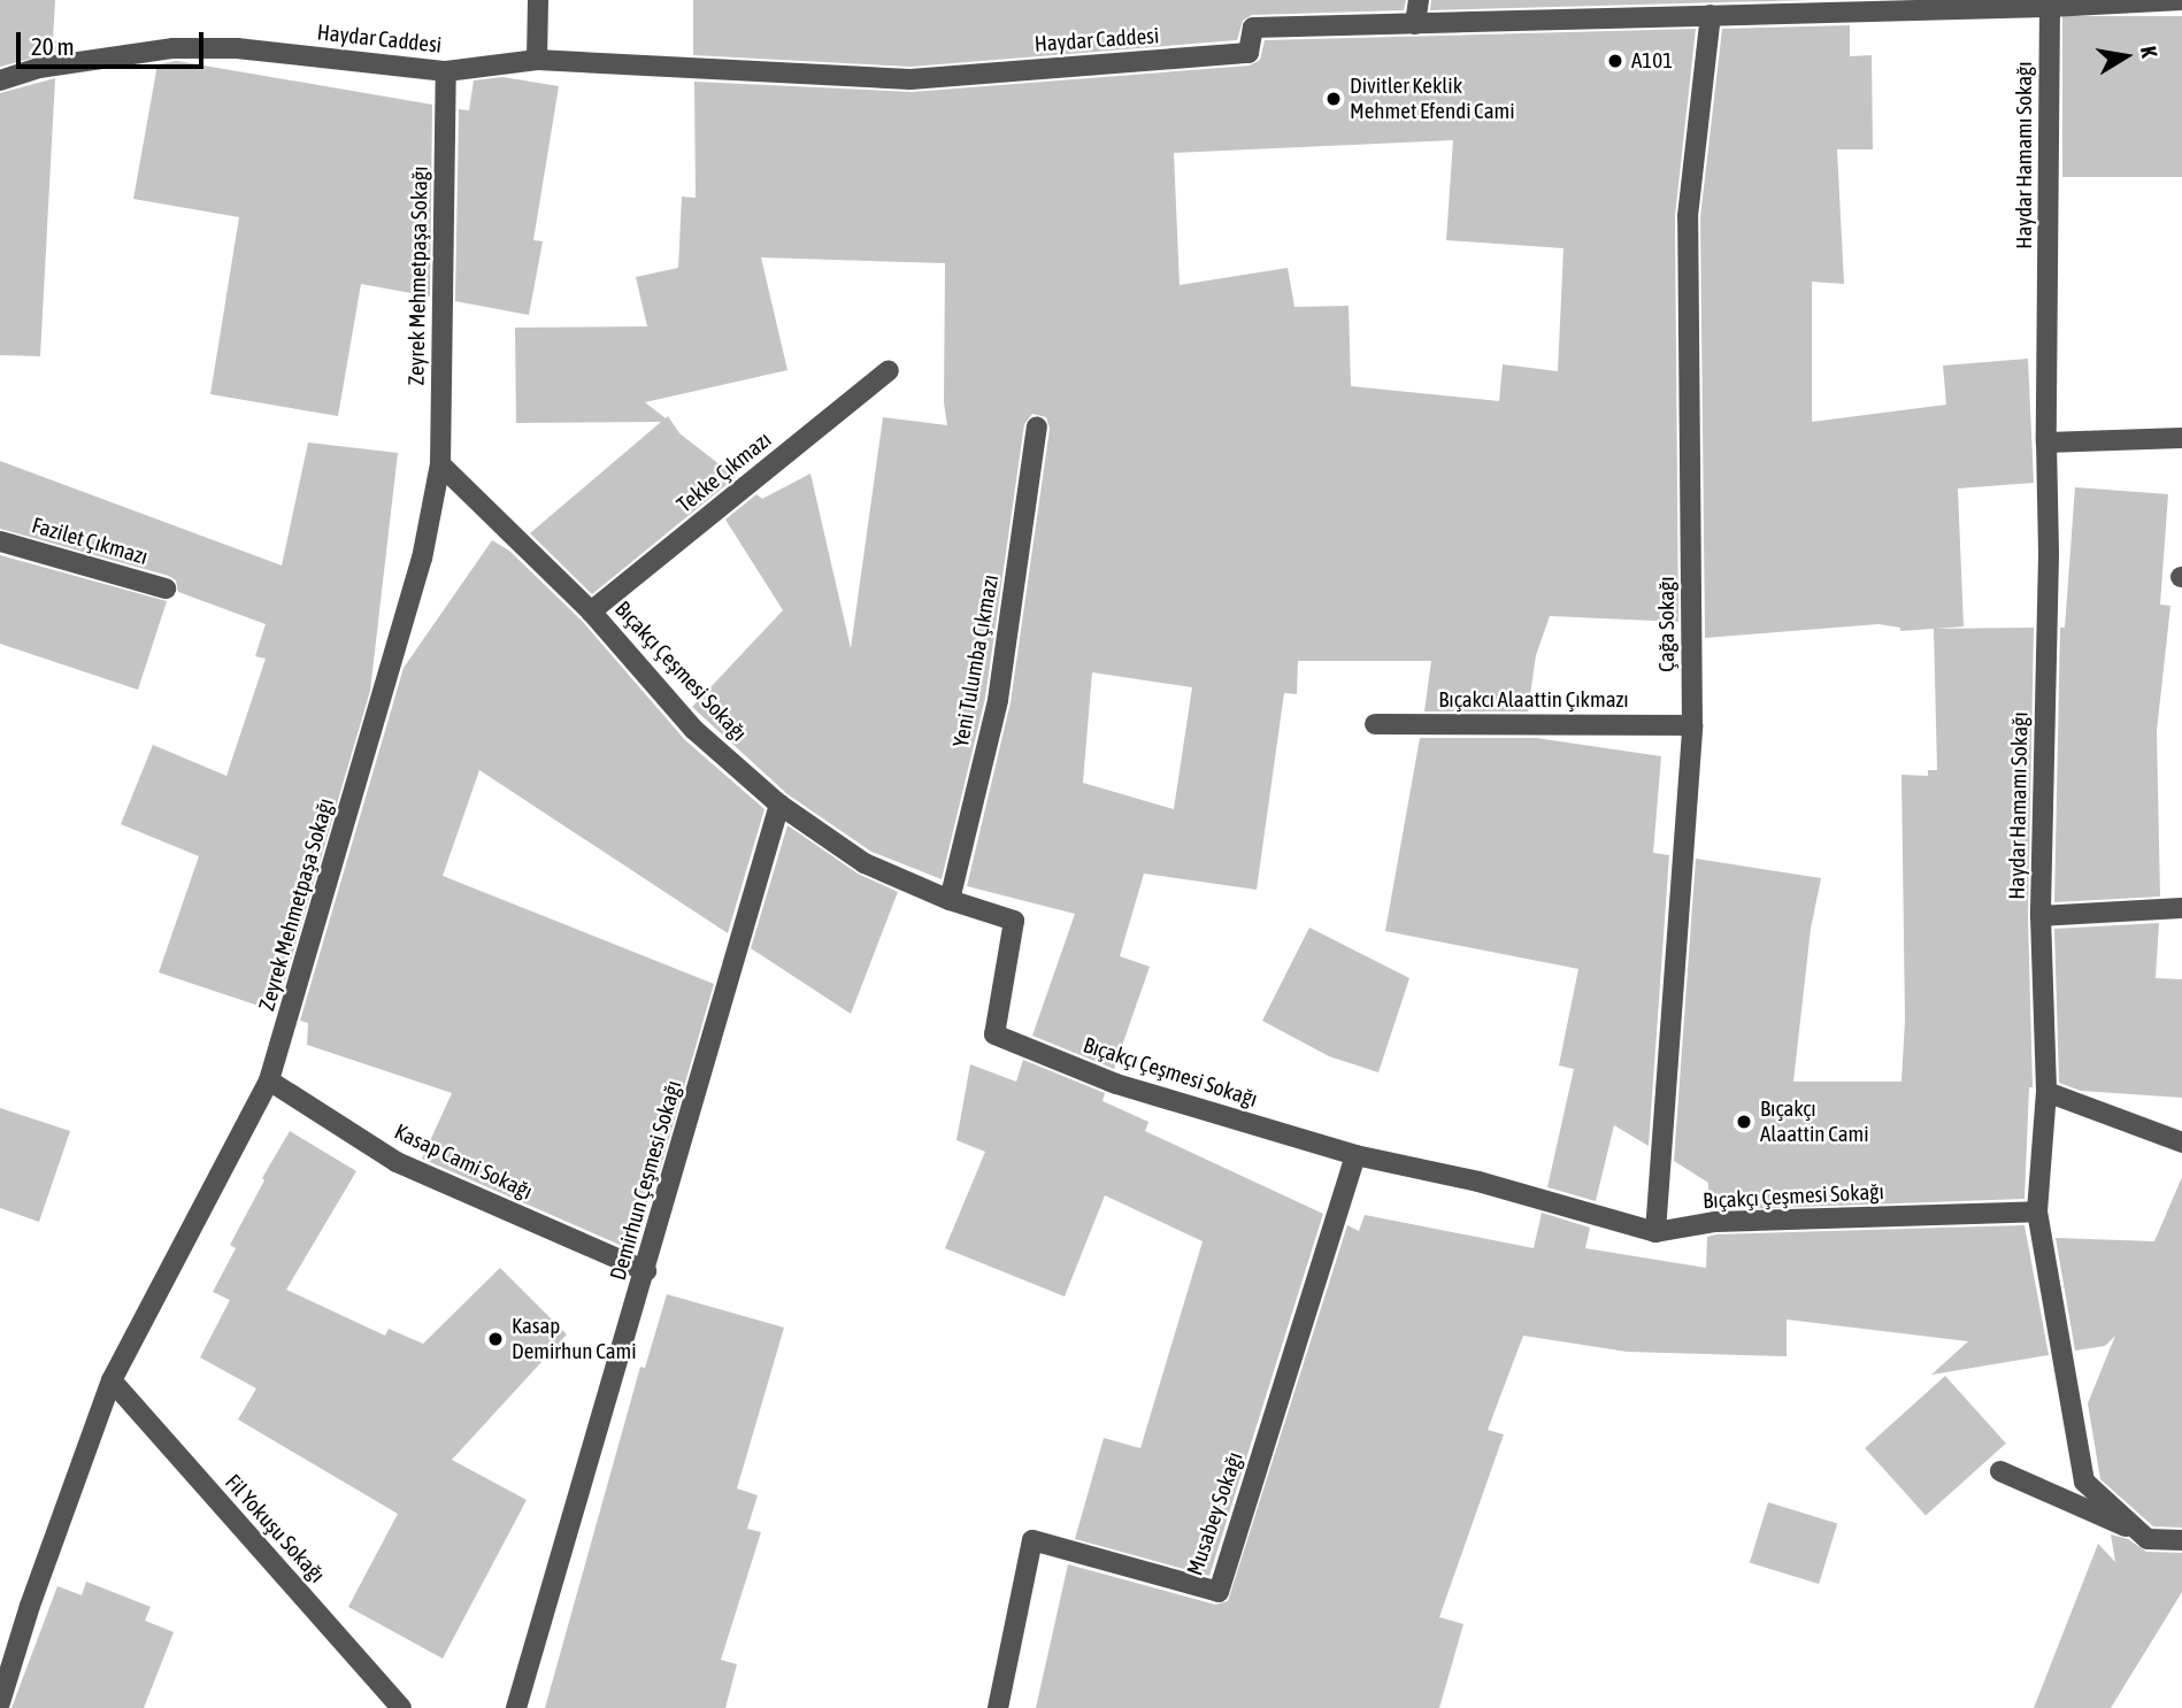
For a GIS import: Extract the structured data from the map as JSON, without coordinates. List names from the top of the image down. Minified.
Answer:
{"streets":{"street":["Haydar Caddesi","Haydar Hamamı Sokağı","Zeyrek Mehmetpaşa Sokağı","Tekke Çıkmazı","Fazilet Çıkmazı","Çağa Sokağı","Yeni Tulumba Çıkmazı","Bıçakçı Çeşmesi Sokağı","Bıçakcı Alaattin Çıkmazı","Kasap Cami Sokağı","Demirhun Çeşmesi Sokağı","Musabey Sokağı","Fil Yokuşu Sokağı"]},"crossings":[["Haydar Caddesi","Haydar Hamamı Sokağı"],["Haydar Caddesi","Zeyrek Mehmetpaşa Sokağı"],["Haydar Caddesi","Çağa Sokağı"],["Haydar Hamamı Sokağı","Bıçakçı Çeşmesi Sokağı"],["Zeyrek Mehmetpaşa Sokağı","Bıçakçı Çeşmesi Sokağı"],["Zeyrek Mehmetpaşa Sokağı","Kasap Cami Sokağı"],["Zeyrek Mehmetpaşa Sokağı","Fil Yokuşu Sokağı"],["Tekke Çıkmazı","Bıçakçı Çeşmesi Sokağı"],["Çağa Sokağı","Bıçakçı Çeşmesi Sokağı"],["Çağa Sokağı","Bıçakcı Alaattin Çıkmazı"],["Yeni Tulumba Çıkmazı","Bıçakçı Çeşmesi Sokağı"],["Bıçakçı Çeşmesi Sokağı","Demirhun Çeşmesi Sokağı"],["Bıçakçı Çeşmesi Sokağı","Musabey Sokağı"],["Kasap Cami Sokağı","Demirhun Çeşmesi Sokağı"]],"places":["A101","Divitler Keklik Mehmet Efendi Cami","Bıçakçı Alaattin Cami","Kasap Demirhun Cami"],"scale_bar":"20 m","north":"right"}
